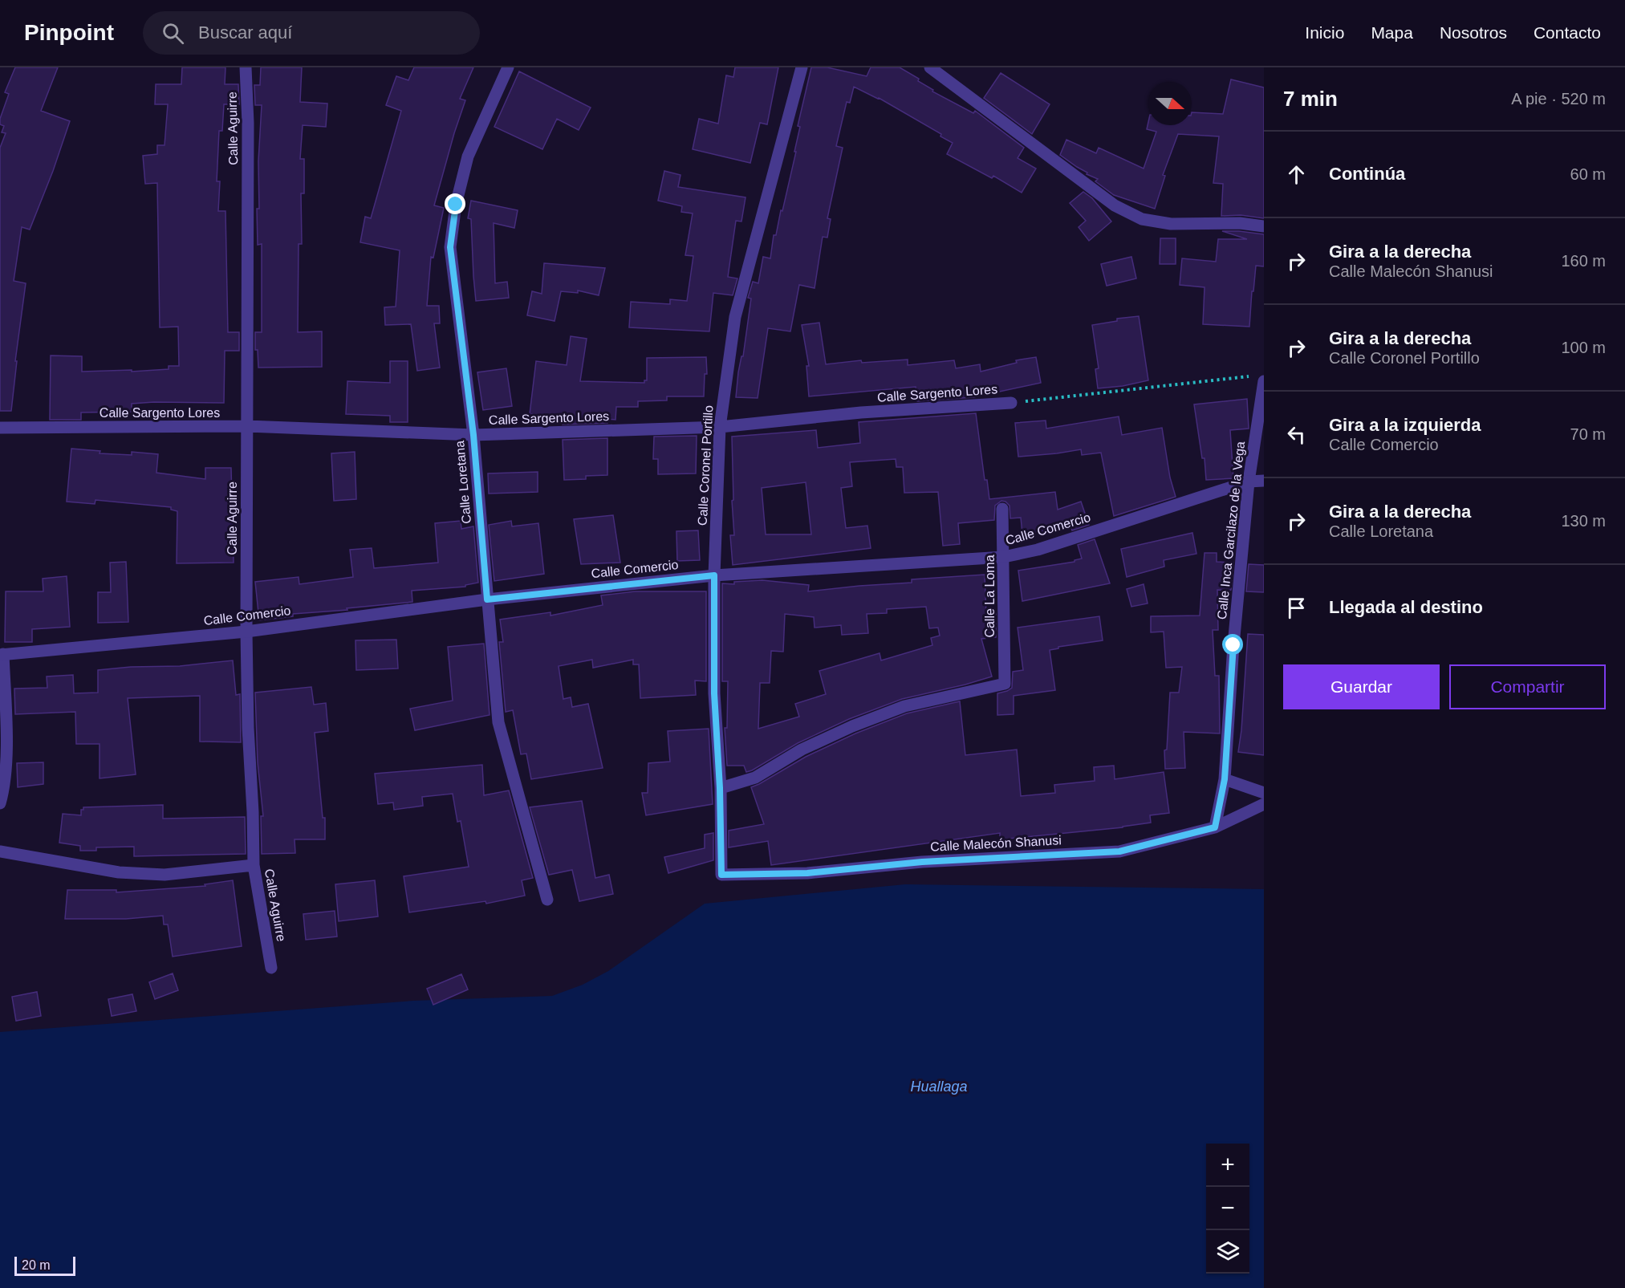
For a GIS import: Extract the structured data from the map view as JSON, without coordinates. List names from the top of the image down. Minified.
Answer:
{"streets":{"street":["Calle Aguirre","Calle Sargento Lores","Calle Coronel Portillo","Calle Loretana","Calle Comercio","Calle Inca Garcilazo de la Vega","Calle La Loma","Calle Malecón Shanusi"]},"crossings":[["Calle Aguirre","Calle Sargento Lores"],["Calle Aguirre","Calle Comercio"],["Calle Sargento Lores","Calle Coronel Portillo"],["Calle Sargento Lores","Calle Loretana"],["Calle Coronel Portillo","Calle Comercio"],["Calle Coronel Portillo","Calle La Loma"],["Calle Coronel Portillo","Calle Malecón Shanusi"],["Calle Loretana","Calle Comercio"],["Calle Comercio","Calle Inca Garcilazo de la Vega"],["Calle Comercio","Calle La Loma"],["Calle Inca Garcilazo de la Vega","Calle Malecón Shanusi"]],"water":["Huallaga"],"scale_bar":"20 m","north":"right","page":{"header":"Pinpoint","search":"Buscar aquí","nav":["Inicio","Mapa","Nosotros","Contacto"],"heading":["7 min","A pie · 520 m"],"list":[["Continúa","60 m"],["Gira a la derecha","Calle Malecón Shanusi","160 m"],["Gira a la derecha","Calle Coronel Portillo","100 m"],["Gira a la izquierda","Calle Comercio","70 m"],["Gira a la derecha","Calle Loretana","130 m"],"Llegada al destino"],"buttons":["Guardar","Compartir"],"map_buttons":["+","−"],"scale":"20 m"}}
